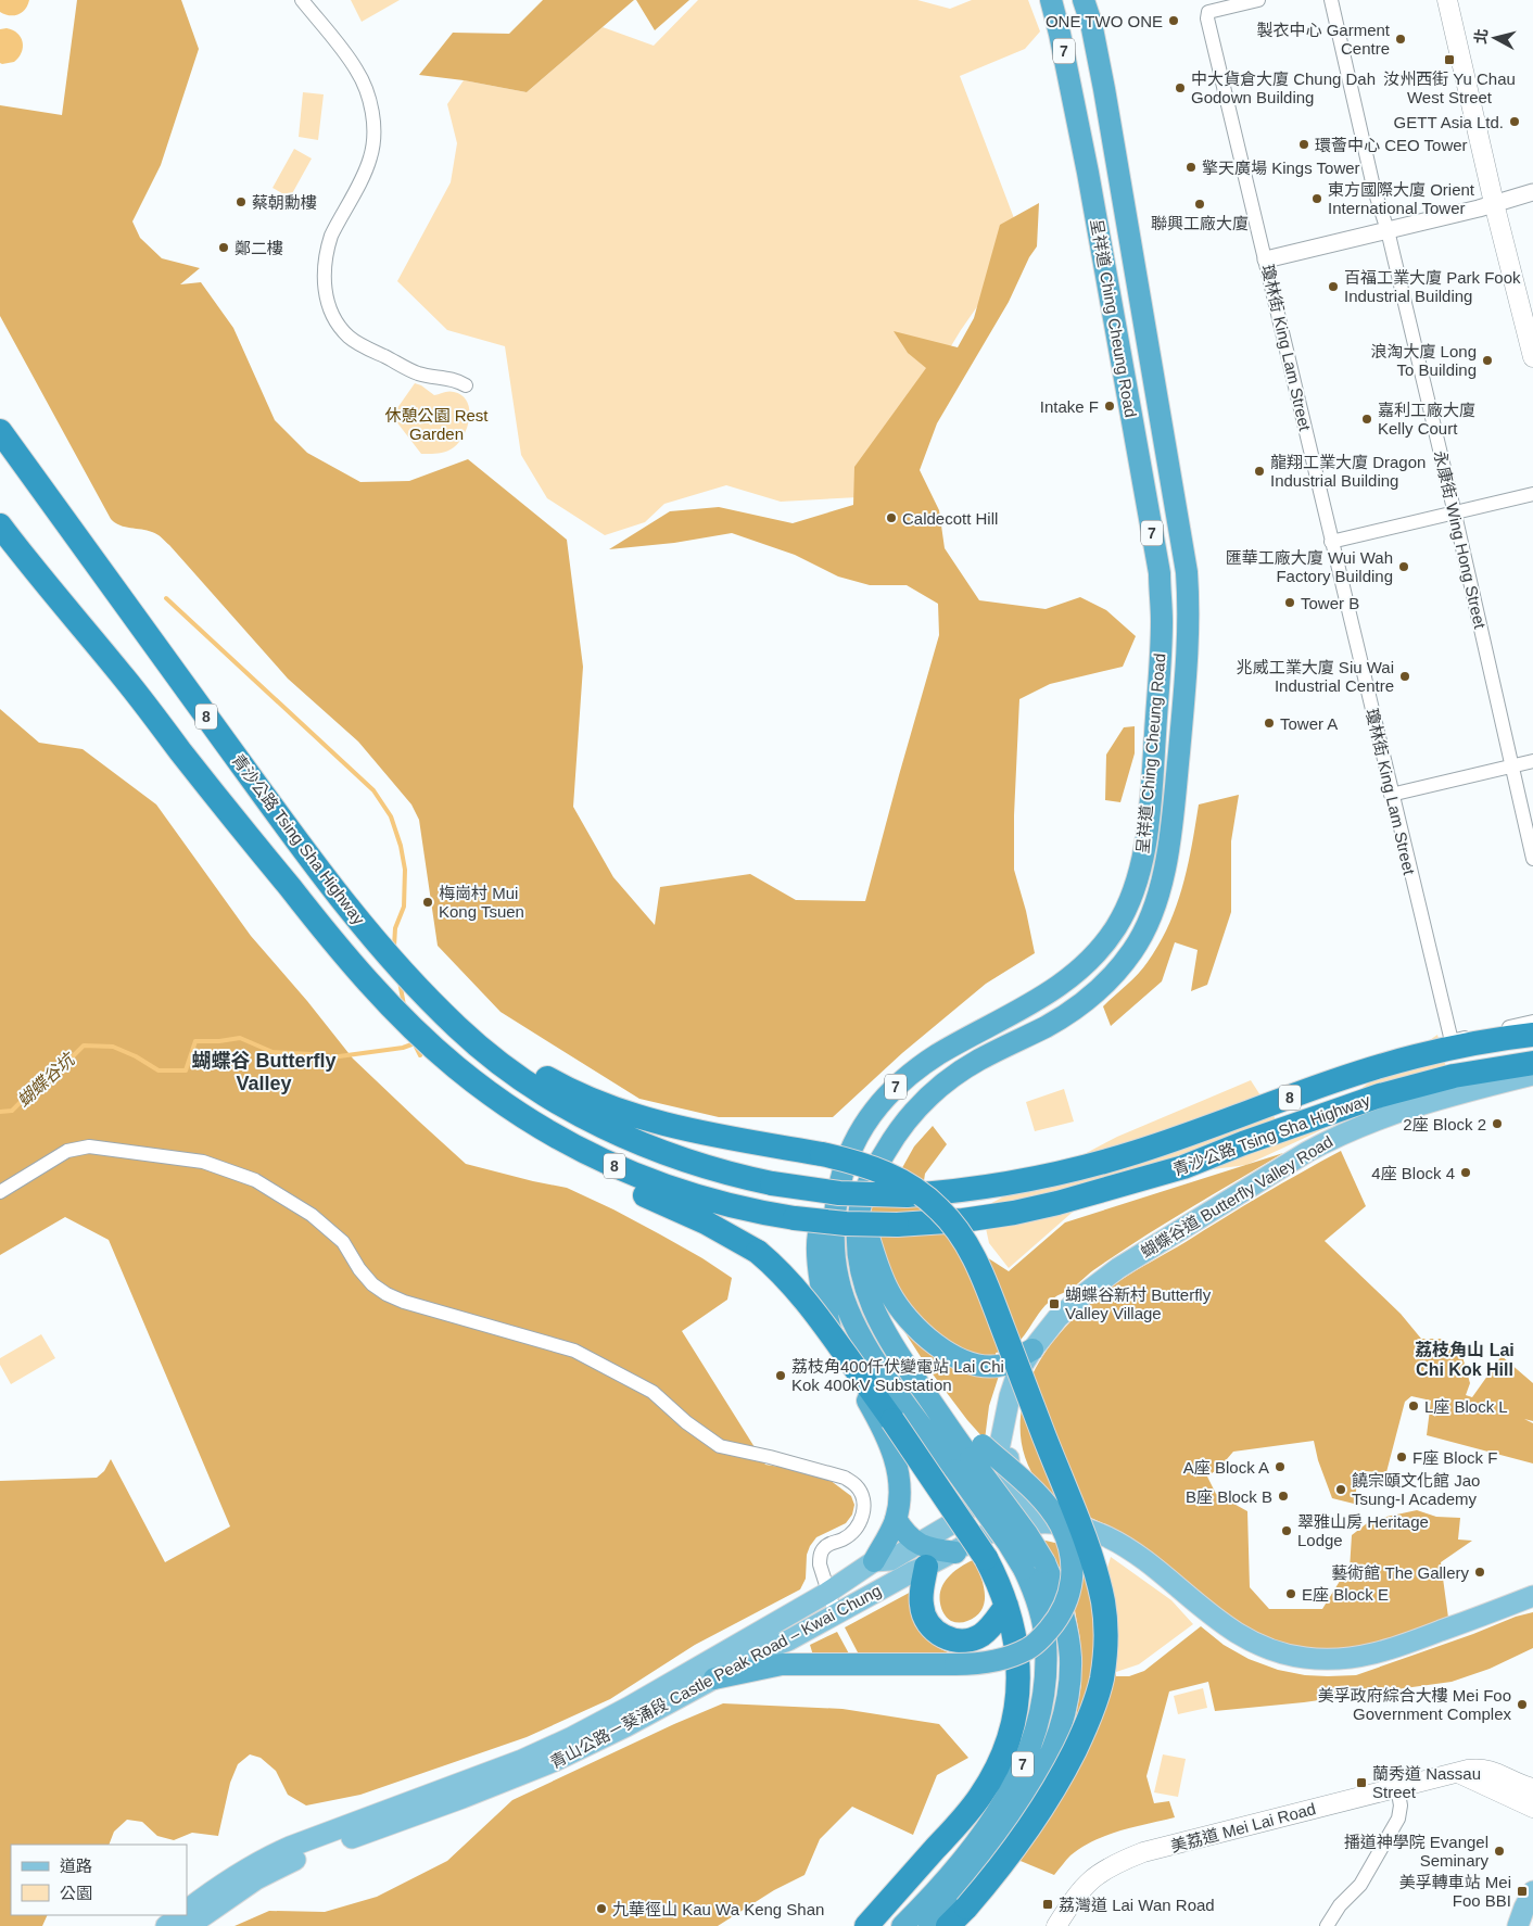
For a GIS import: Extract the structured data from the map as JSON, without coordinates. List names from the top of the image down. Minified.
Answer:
{"streets":{"highway":["7","呈祥道 Ching Cheung Road","8","青沙公路 Tsing Sha Highway"],"main road":["蝴蝶谷道 Butterfly Valley Road","青山公路－葵涌段 Castle Peak Road – Kwai Chung","美荔道 Mei Lai Road"],"street":["瓊林街 King Lam Street","永康街 Wing Hong Street"]},"crossings":[["蝴蝶谷道 Butterfly Valley Road","青山公路－葵涌段 Castle Peak Road – Kwai Chung"]],"districts":["蝴蝶谷 Butterfly Valley","荔枝角山 Lai Chi Kok Hill"],"water":["蝴蝶谷坑"],"parks":["休憩公園 Rest Garden"],"places":{"other":["ONE TWO ONE","製衣中心 Garment Centre","中大貨倉大廈 Chung Dah Godown Building","GETT Asia Ltd.","環薈中心 CEO Tower","擎天廣場 Kings Tower","東方國際大廈 Orient International Tower","蔡朝勳樓","聯興工廠大廈","鄭二樓","百福工業大廈 Park Fook Industrial Building","浪淘大廈 Long To Building","Intake F","嘉利工廠大廈 Kelly Court","龍翔工業大廈 Dragon Industrial Building","Caldecott Hill","匯華工廠大廈 Wui Wah Factory Building","Tower B","兆威工業大廈 Siu Wai Industrial Centre","Tower A","梅崗村 Mui Kong Tsuen","2座 Block 2","4座 Block 4","荔枝角400仟伏變電站 Lai Chi Kok 400kV Substation","L座 Block L","F座 Block F","A座 Block A","饒宗頤文化館 Jao Tsung-I Academy","B座 Block B","翠雅山房 Heritage Lodge","藝術館 The Gallery","E座 Block E","美孚政府綜合大樓 Mei Foo Government Complex","播道神學院 Evangel Seminary","九華徑山 Kau Wa Keng Shan"],"transit":["汝州西街 Yu Chau West Street","蝴蝶谷新村 Butterfly Valley Village","蘭秀道 Nassau Street","美孚轉車站 Mei Foo BBI","荔灣道 Lai Wan Road"]},"legend":["道路","公園"],"north":"left"}
